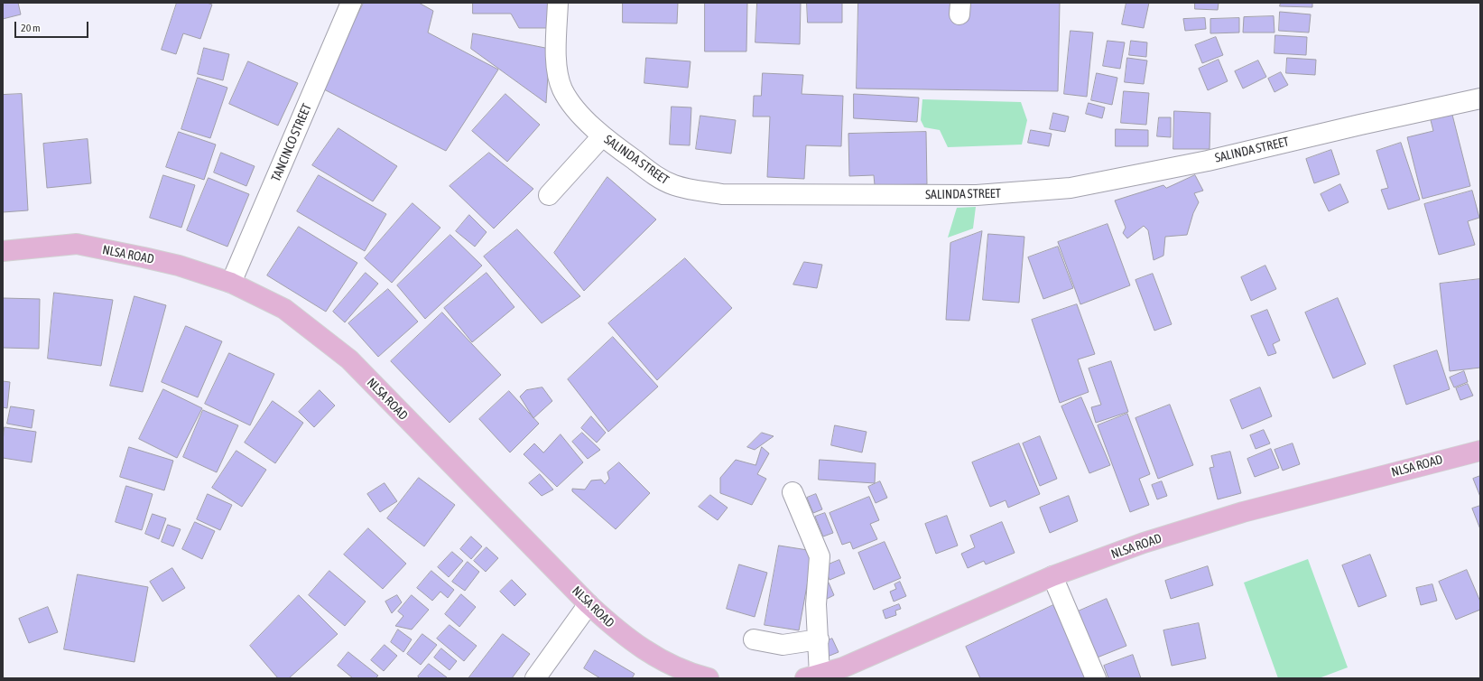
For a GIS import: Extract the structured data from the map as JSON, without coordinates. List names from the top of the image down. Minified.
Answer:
{"streets":{"main road":["NLSA ROAD"],"street":["TANCINCO STREET","SALINDA STREET"]},"crossings":[["TANCINCO STREET","NLSA ROAD"]],"scale_bar":"20 m"}
